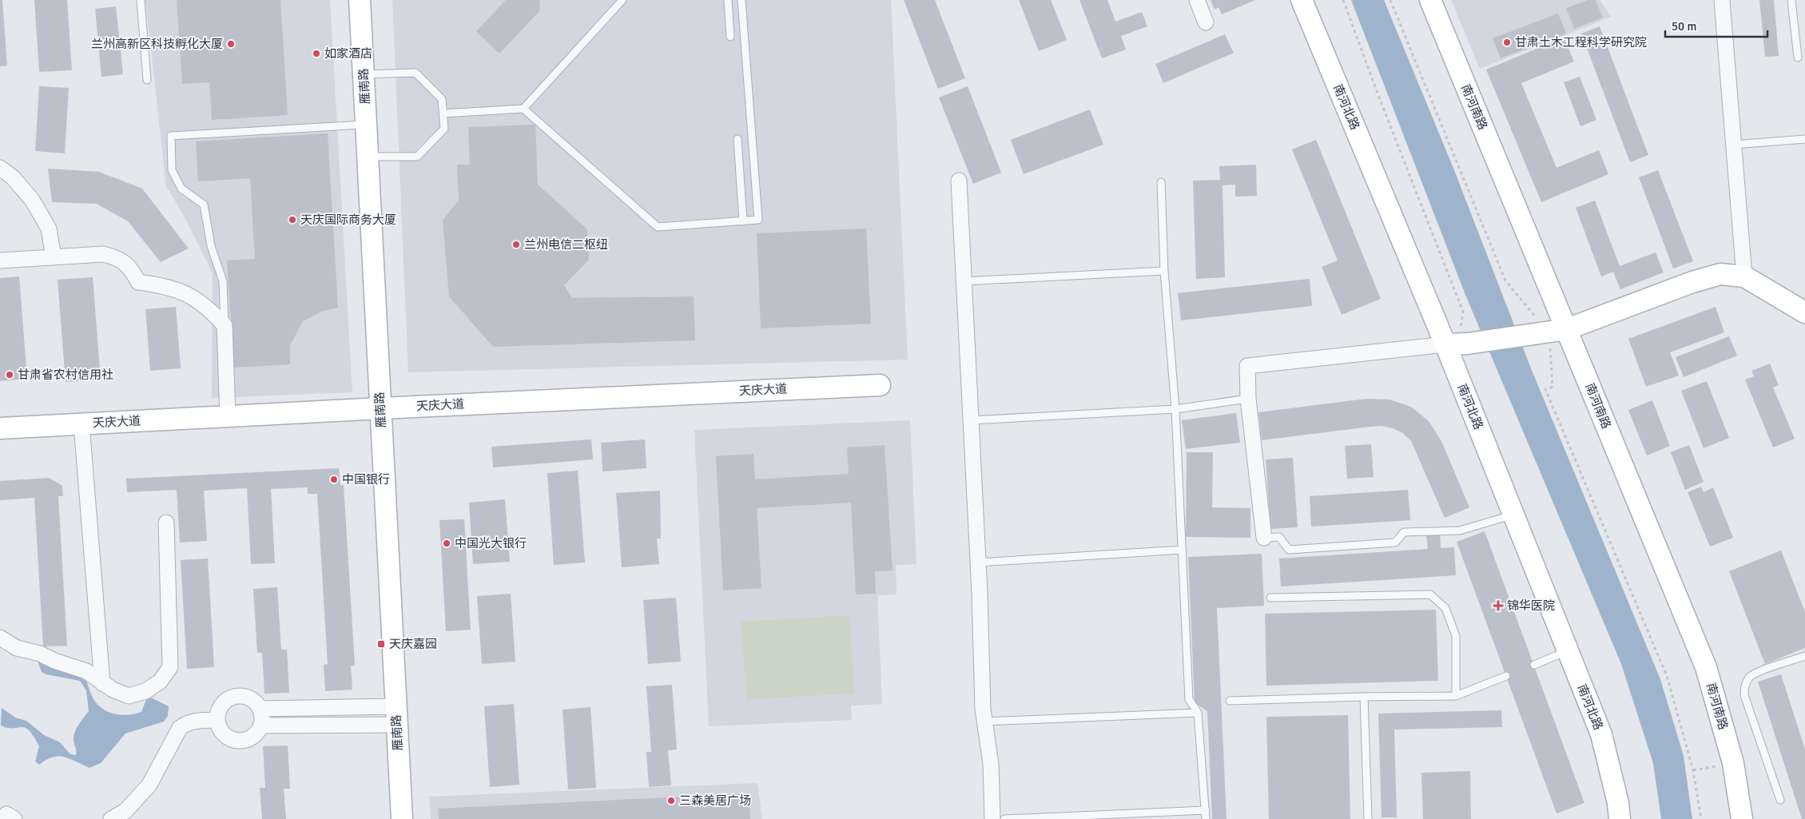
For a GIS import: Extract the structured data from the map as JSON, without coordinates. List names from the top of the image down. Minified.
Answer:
{"streets":{"street":["雁南路","南河北路","南河南路","天庆大道"]},"crossings":[["雁南路","天庆大道"]],"places":{"other":["甘肃土木工程科学研究院","兰州高新区科技孵化大厦","如家酒店","天庆国际商务大厦","兰州电信二枢纽","甘肃省农村信用社","中国银行","中国光大银行","三森美居广场"],"health":["锦华医院"],"transit":["天庆嘉园"]},"scale_bar":"50 m"}
